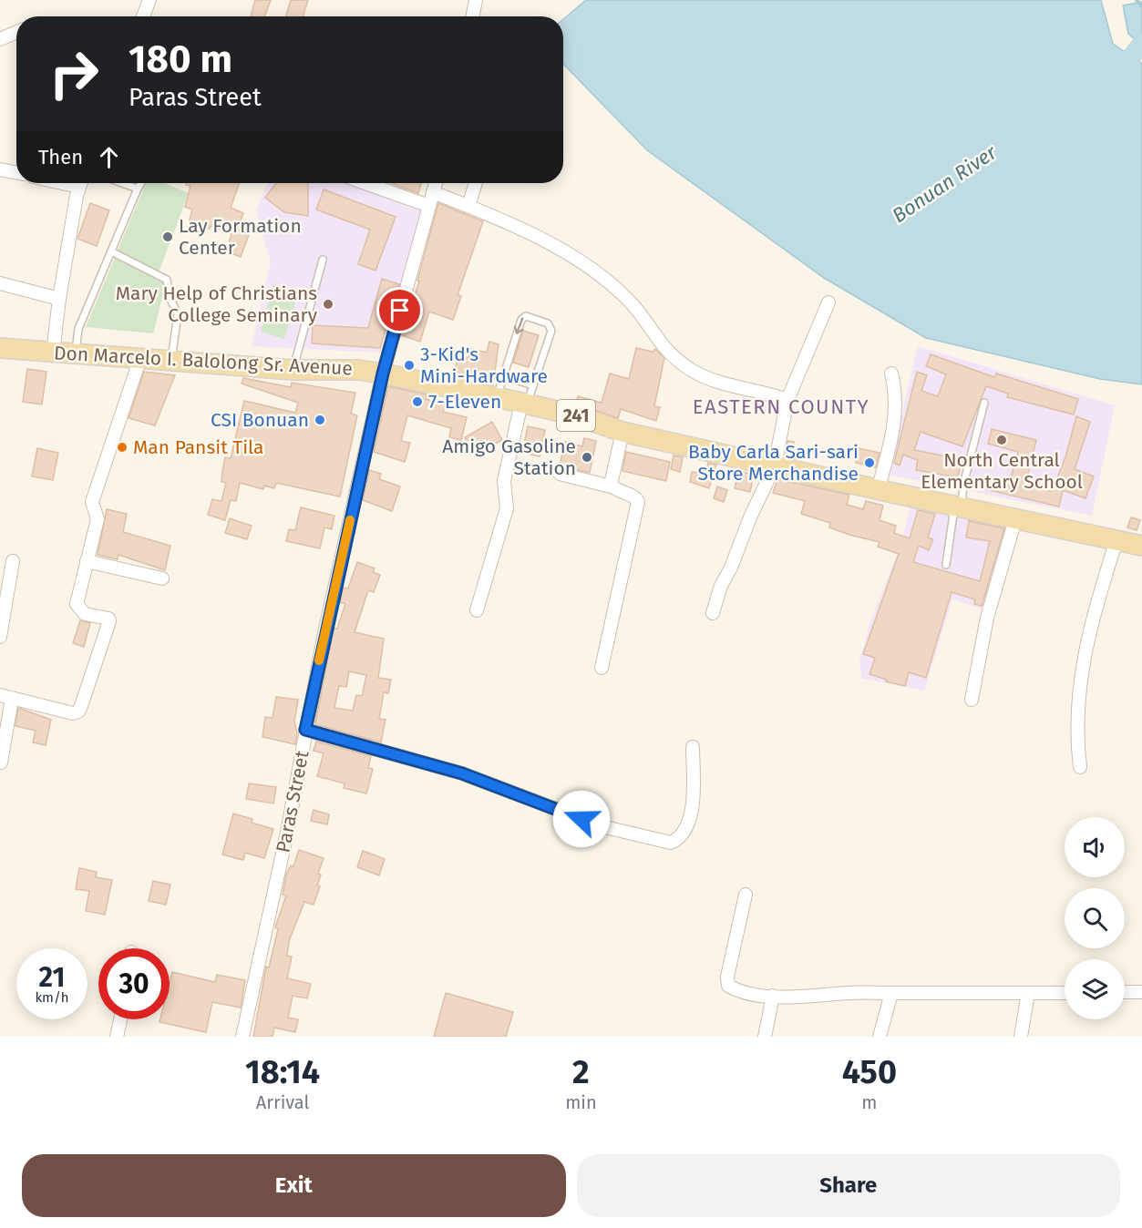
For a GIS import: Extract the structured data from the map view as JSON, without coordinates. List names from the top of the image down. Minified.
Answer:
{"streets":{"main road":["Don Marcelo I. Balolong Sr. Avenue","241"],"street":["Paras Street"]},"crossings":[["Don Marcelo I. Balolong Sr. Avenue","Paras Street"]],"districts":["EASTERN COUNTY"],"water":["Bonuan River"],"places":["Lay Formation Center","Mary Help of Christians College Seminary","3-Kid's Mini-Hardware","7-Eleven","CSI Bonuan","North Central Elementary School","Man Pansit Tila","Amigo Gasoline Station","Baby Carla Sari-sari Store Merchandise"],"page":{"turn":["180 m","Paras Street"],"then":"Then","speed":"21 km/h","limit":"30","eta":["18:14","Arrival","2","min","450","m"],"buttons":["Exit","Share"]}}
